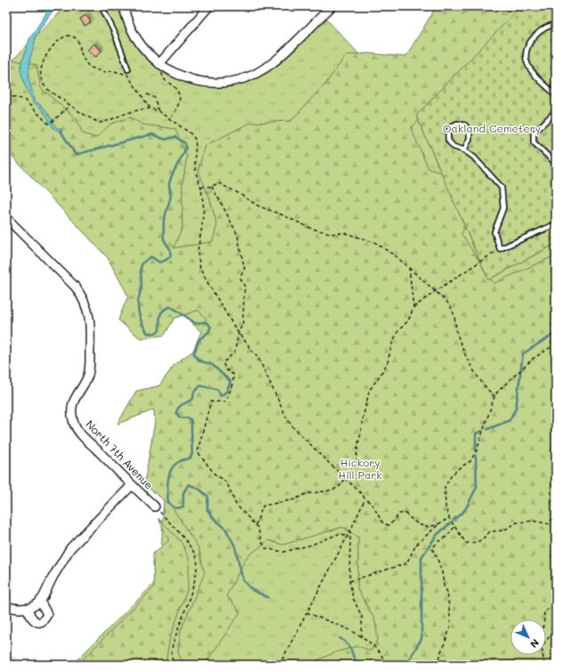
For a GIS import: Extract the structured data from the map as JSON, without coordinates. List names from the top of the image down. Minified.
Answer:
{"streets":{"street":["North 7th Avenue"]},"parks":["Oakland Cemetery","Hickory Hill Park"],"north":"bottom right"}
